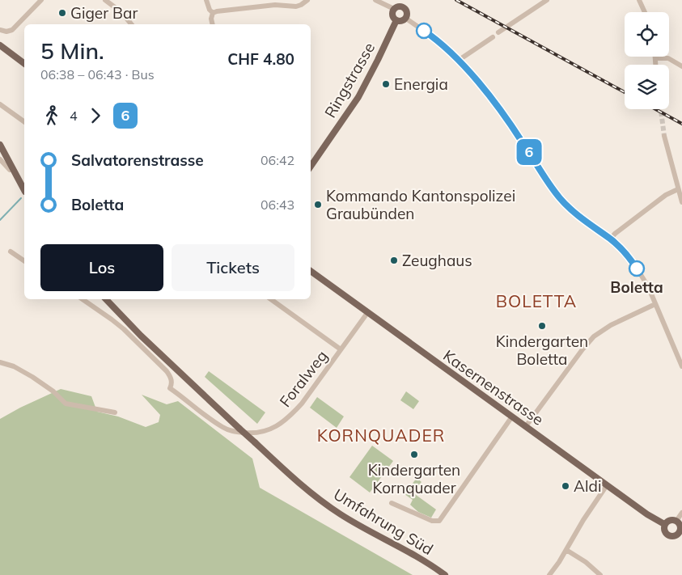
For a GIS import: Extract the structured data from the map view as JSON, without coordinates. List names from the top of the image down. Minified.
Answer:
{"streets":{"main road":["Ringstrasse","Kasernenstrasse","Umfahrung Süd"],"street":["Foralweg"]},"crossings":[["Foralweg","Kasernenstrasse"]],"districts":["BOLETTA","KORNQUADER"],"places":["Giger Bar","Energia","Kommando Kantonspolizei Graubünden","Zeughaus","Boletta","Kindergarten Boletta","Kindergarten Kornquader","Aldi"],"lines":["bus line 6"],"page":{"on_map":"6","heading":["5 Min.","06:38 – 06:43 · Bus","CHF 4.80"],"legs":["4","6"],"list":[{"name":"Salvatorenstrasse","value":"06:42"},{"name":"Boletta","value":"06:43"}],"buttons":["Los","Tickets"]}}
